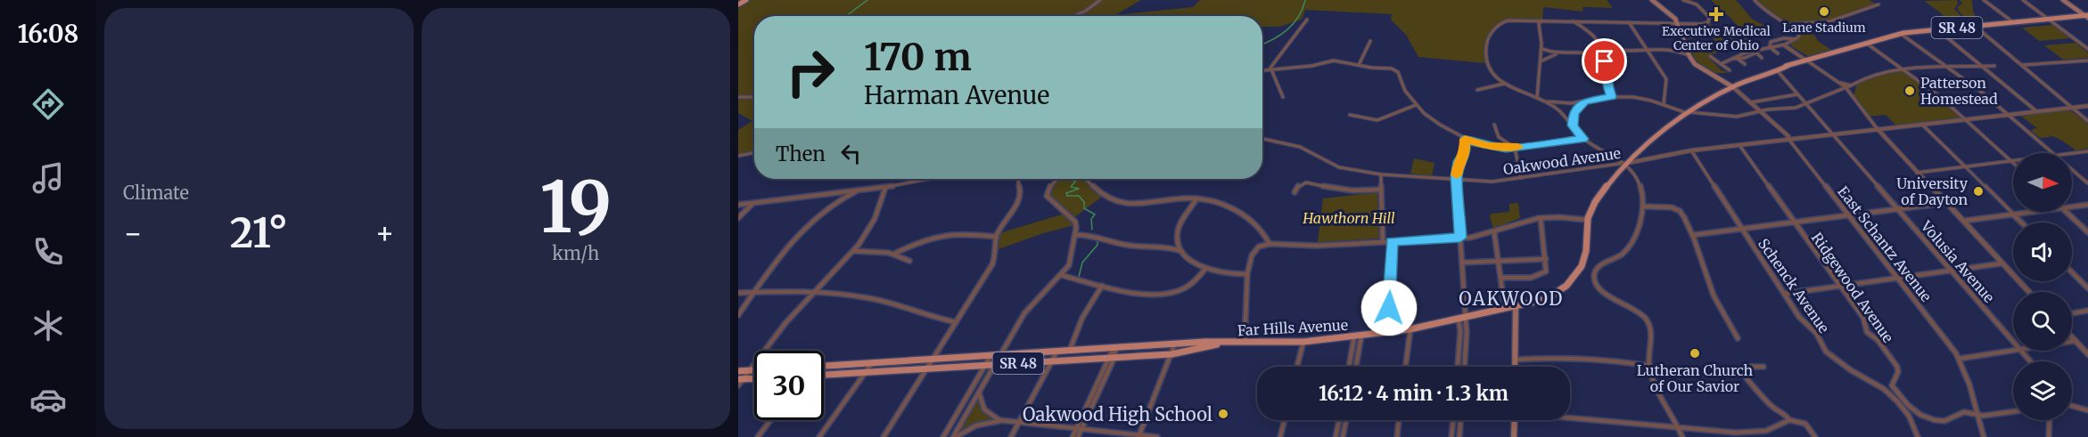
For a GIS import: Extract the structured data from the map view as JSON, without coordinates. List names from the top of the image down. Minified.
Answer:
{"streets":{"main road":["SR 48","Far Hills Avenue"],"street":["Oakwood Avenue","East Schantz Avenue","Volusia Avenue","Schenck Avenue","Ridgewood Avenue"]},"crossings":[["SR 48","Far Hills Avenue"],["Oakwood Avenue","East Schantz Avenue"],["Oakwood Avenue","Volusia Avenue"],["Oakwood Avenue","Schenck Avenue"],["Oakwood Avenue","Ridgewood Avenue"],["Oakwood Avenue","Far Hills Avenue"],["East Schantz Avenue","Far Hills Avenue"],["Volusia Avenue","Far Hills Avenue"]],"districts":["OAKWOOD"],"parks":["Hawthorn Hill"],"places":{"other":["Lane Stadium","Patterson Homestead","University of Dayton","Lutheran Church of Our Savior","Oakwood High School"],"health":["Executive Medical Center of Ohio"]},"north":"right","page":{"tabs":"16:08","tile":["Climate",["19","km/h"]],"turn":["170 m","Harman Avenue"],"then":"Then","heat":["−","21°","+"],"limit":"30","trip":"16:12 · 4 min · 1.3 km"}}
